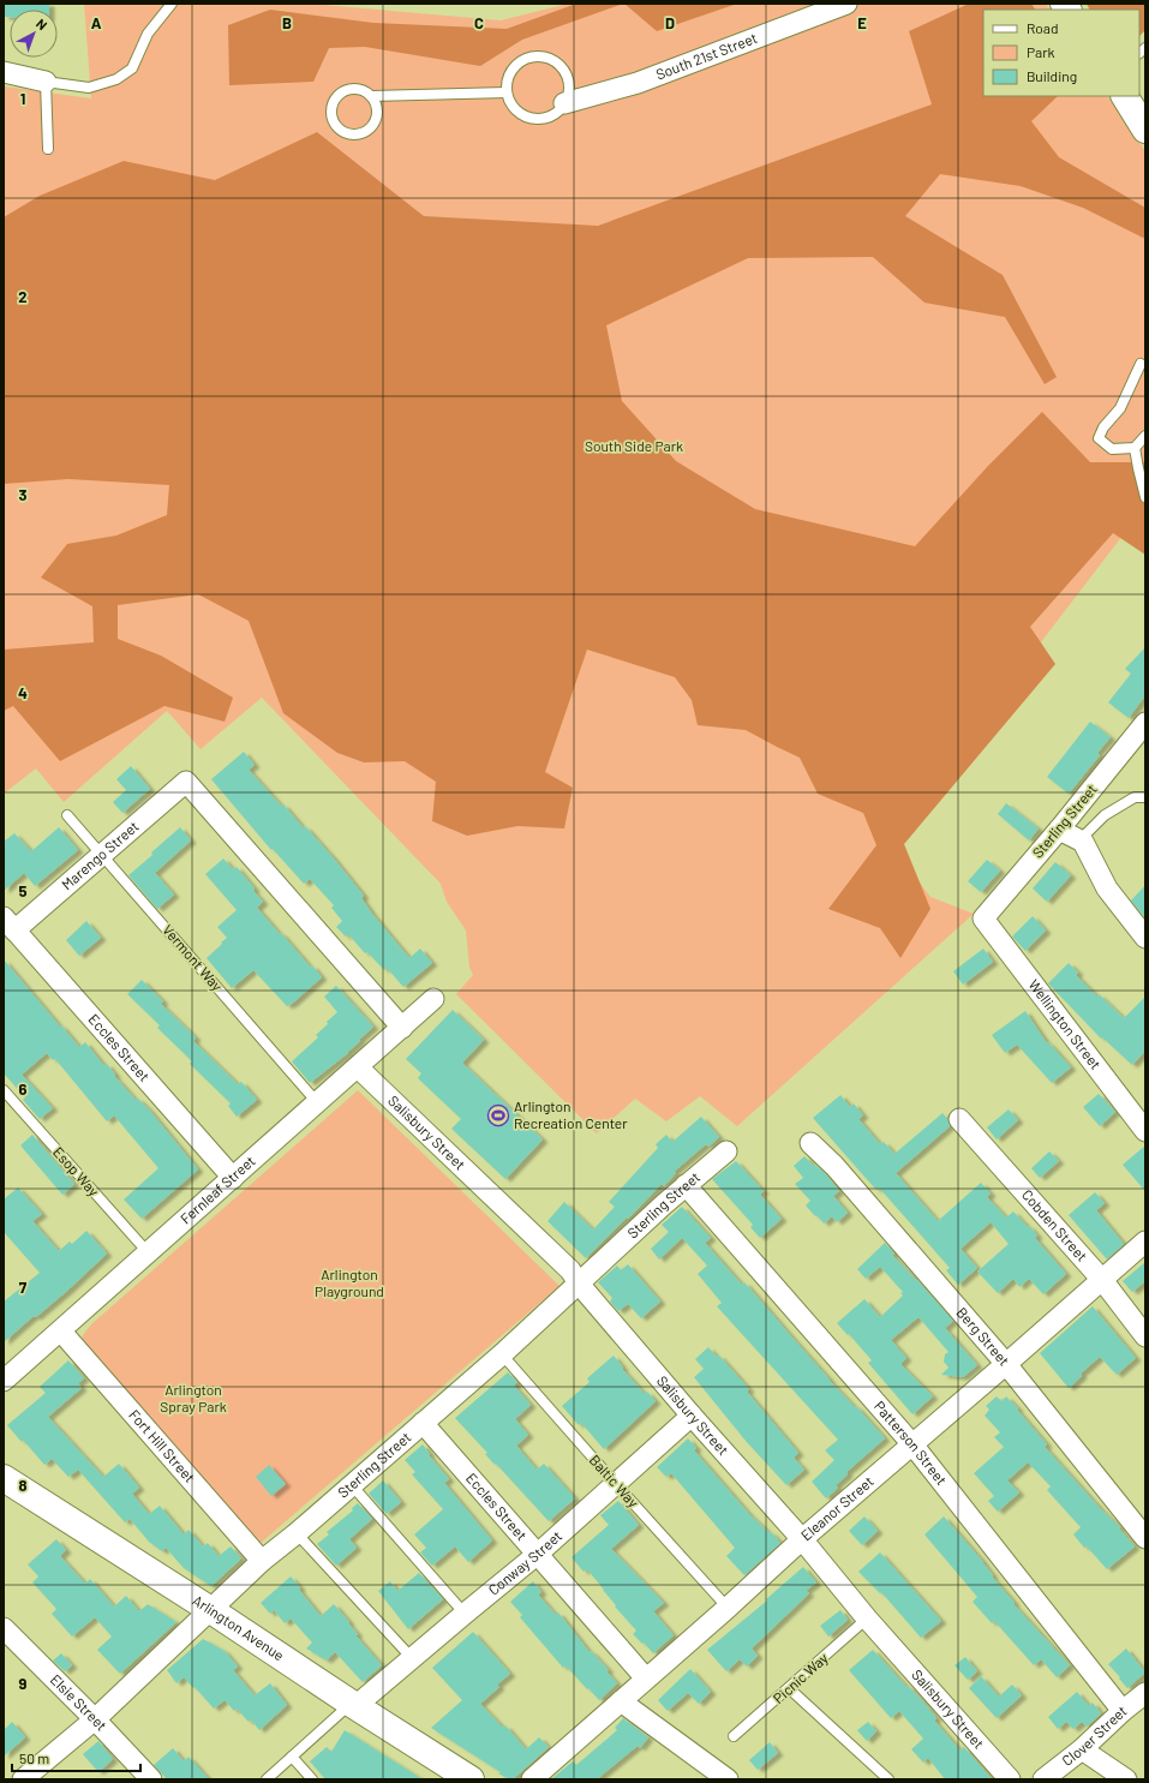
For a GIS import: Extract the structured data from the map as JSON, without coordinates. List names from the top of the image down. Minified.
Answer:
{"streets":{"street":["South 21st Street","Sterling Street","Marengo Street","Wellington Street","Eccles Street","Salisbury Street","Fernleaf Street","Cobden Street","Berg Street","Patterson Street","Fort Hill Street","Eleanor Street","Conway Street","Arlington Avenue","Elsie Street","Clover Street"],"lane":["Vermont Way","Esop Way","Baltic Way","Picnic Way"]},"crossings":[["Sterling Street","Wellington Street"],["Sterling Street","Eccles Street"],["Sterling Street","Salisbury Street"],["Sterling Street","Patterson Street"],["Sterling Street","Fort Hill Street"],["Sterling Street","Baltic Way"],["Sterling Street","Arlington Avenue"],["Sterling Street","Elsie Street"],["Marengo Street","Vermont Way"],["Marengo Street","Eccles Street"],["Marengo Street","Fernleaf Street"],["Vermont Way","Fernleaf Street"],["Eccles Street","Fernleaf Street"],["Eccles Street","Eleanor Street"],["Eccles Street","Conway Street"],["Salisbury Street","Fernleaf Street"],["Salisbury Street","Eleanor Street"],["Salisbury Street","Conway Street"],["Salisbury Street","Picnic Way"],["Esop Way","Fernleaf Street"],["Fernleaf Street","Fort Hill Street"],["Cobden Street","Eleanor Street"],["Berg Street","Eleanor Street"],["Patterson Street","Eleanor Street"],["Patterson Street","Clover Street"],["Baltic Way","Eleanor Street"],["Baltic Way","Conway Street"],["Conway Street","Arlington Avenue"]],"parks":["South Side Park","Arlington Playground","Arlington Spray Park"],"places":{"sports":["Arlington Recreation Center"]},"legend":["Road","Park","Building"],"scale_bar":"50 m","north":"top right","grid":{"columns":["A","B","C","D","E"],"rows":["1","2","3","4","5","6","7","8","9"]}}
